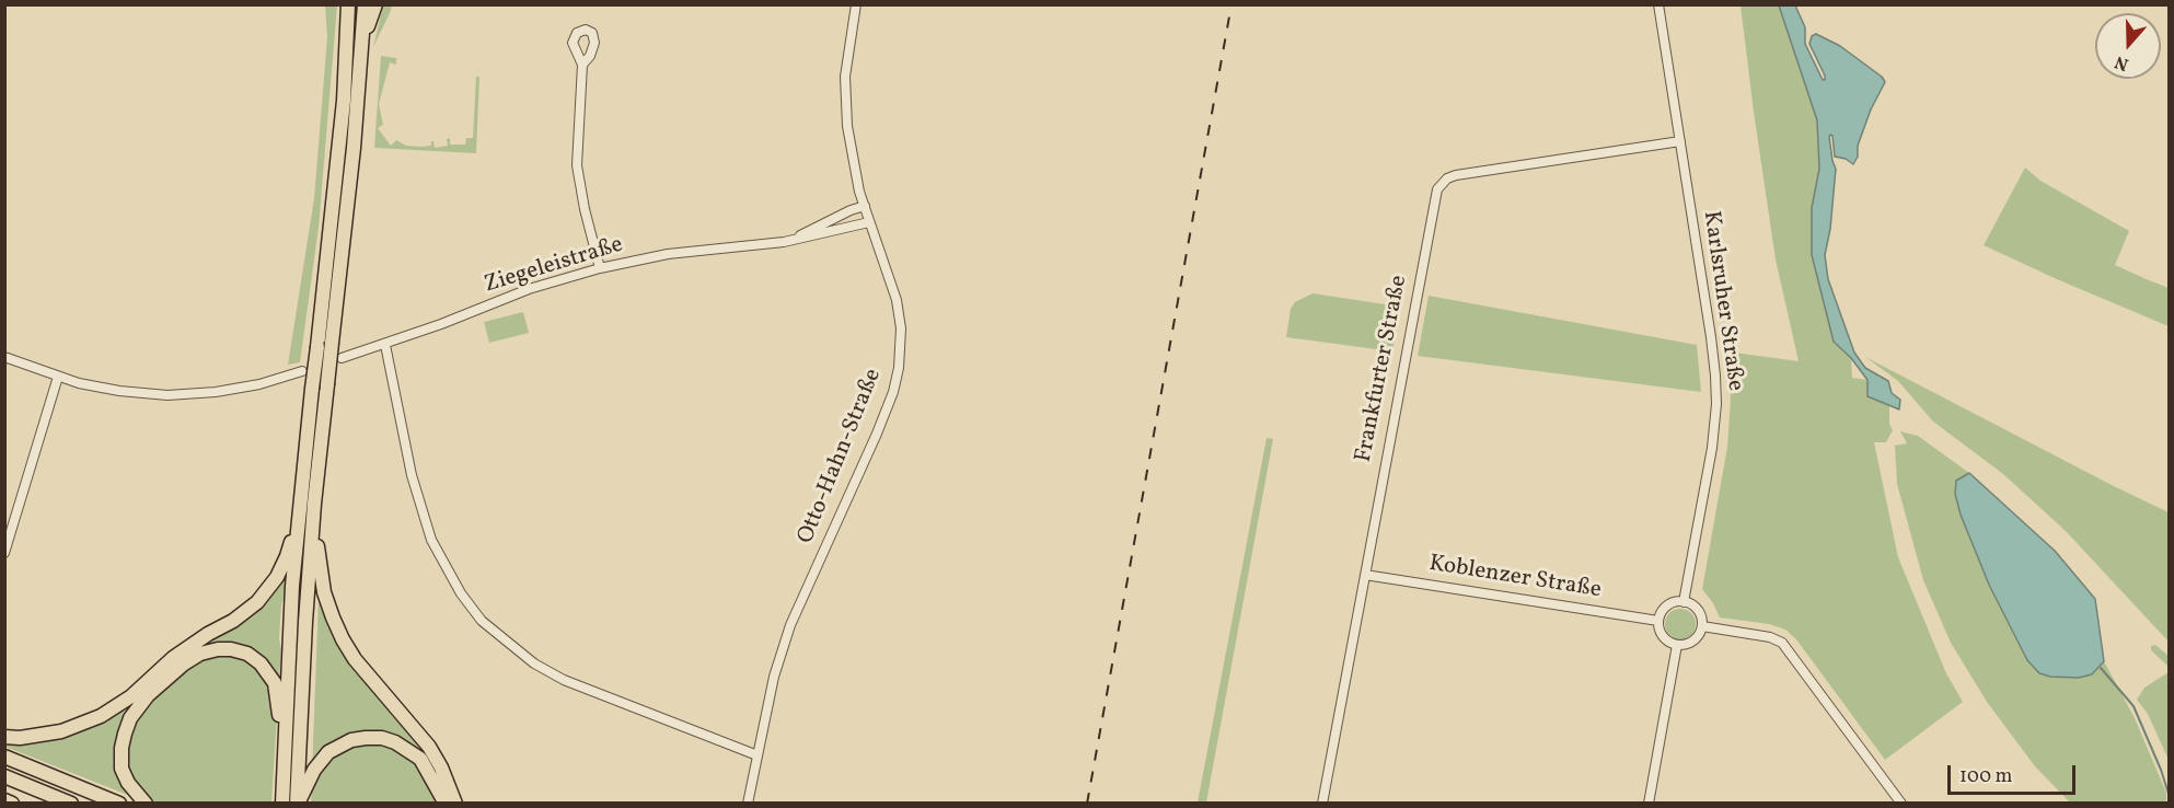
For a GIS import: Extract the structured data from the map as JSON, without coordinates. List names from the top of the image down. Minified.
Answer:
{"streets":{"street":["Ziegeleistraße","Karlsruher Straße","Frankfurter Straße","Otto-Hahn-Straße","Koblenzer Straße"]},"crossings":[["Ziegeleistraße","Otto-Hahn-Straße"],["Karlsruher Straße","Frankfurter Straße"],["Karlsruher Straße","Koblenzer Straße"],["Frankfurter Straße","Koblenzer Straße"]],"scale_bar":"100 m","north":"bottom"}
